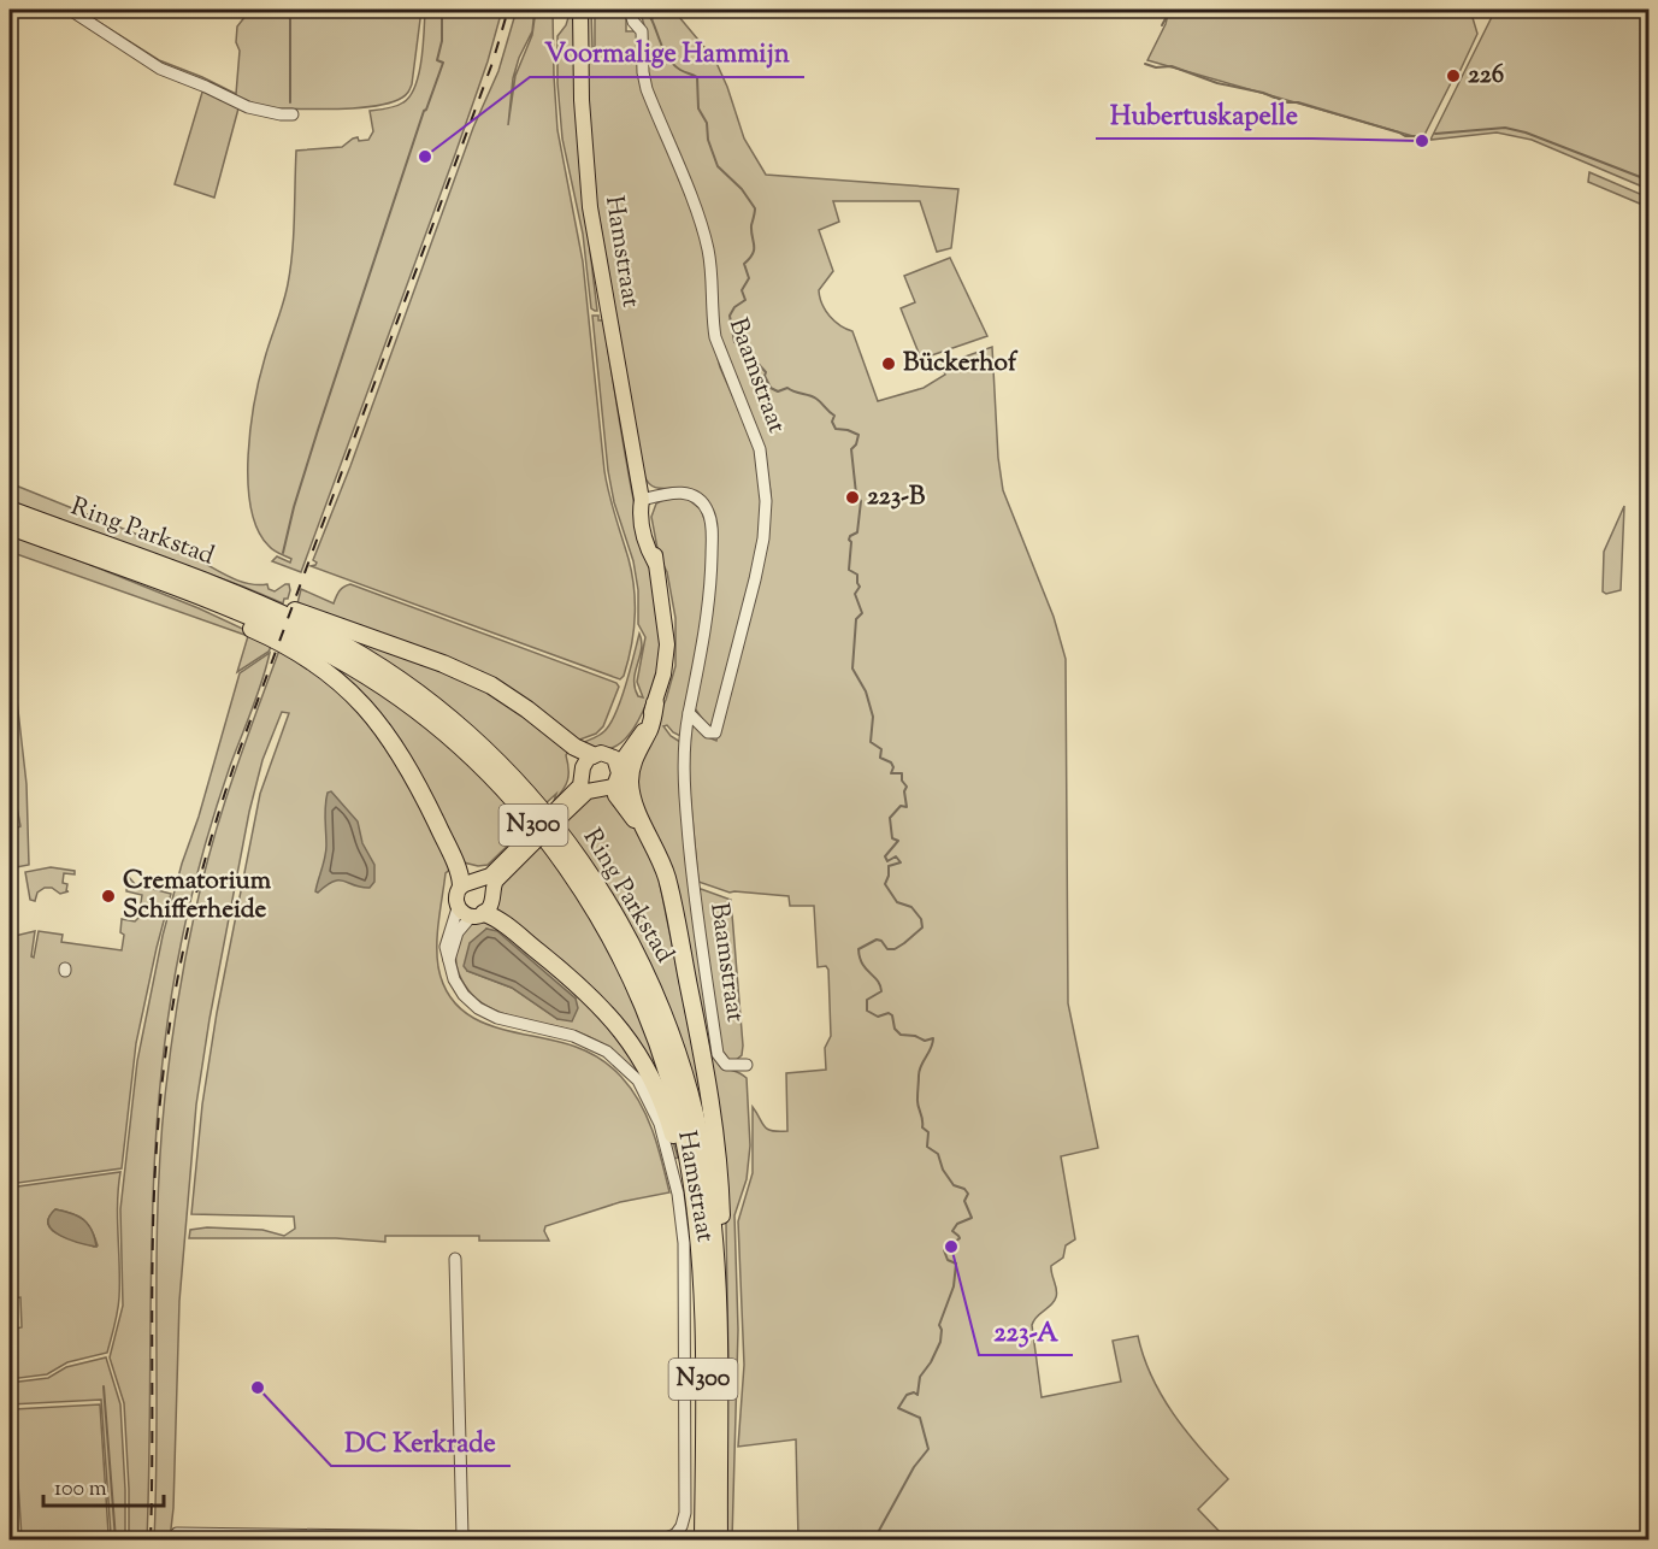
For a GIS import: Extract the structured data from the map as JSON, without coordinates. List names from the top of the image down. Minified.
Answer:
{"streets":{"highway":["Ring Parkstad","N300"],"main road":["Hamstraat"],"street":["Baamstraat"]},"crossings":[["Hamstraat","Baamstraat"],["Hamstraat","N300"],["Ring Parkstad","N300"]],"places":["226","Hubertuskapelle","Voormalige Hammijn","Bückerhof","223-B","Crematorium Schifferheide","223-A","DC Kerkrade"],"scale_bar":"100 m"}
